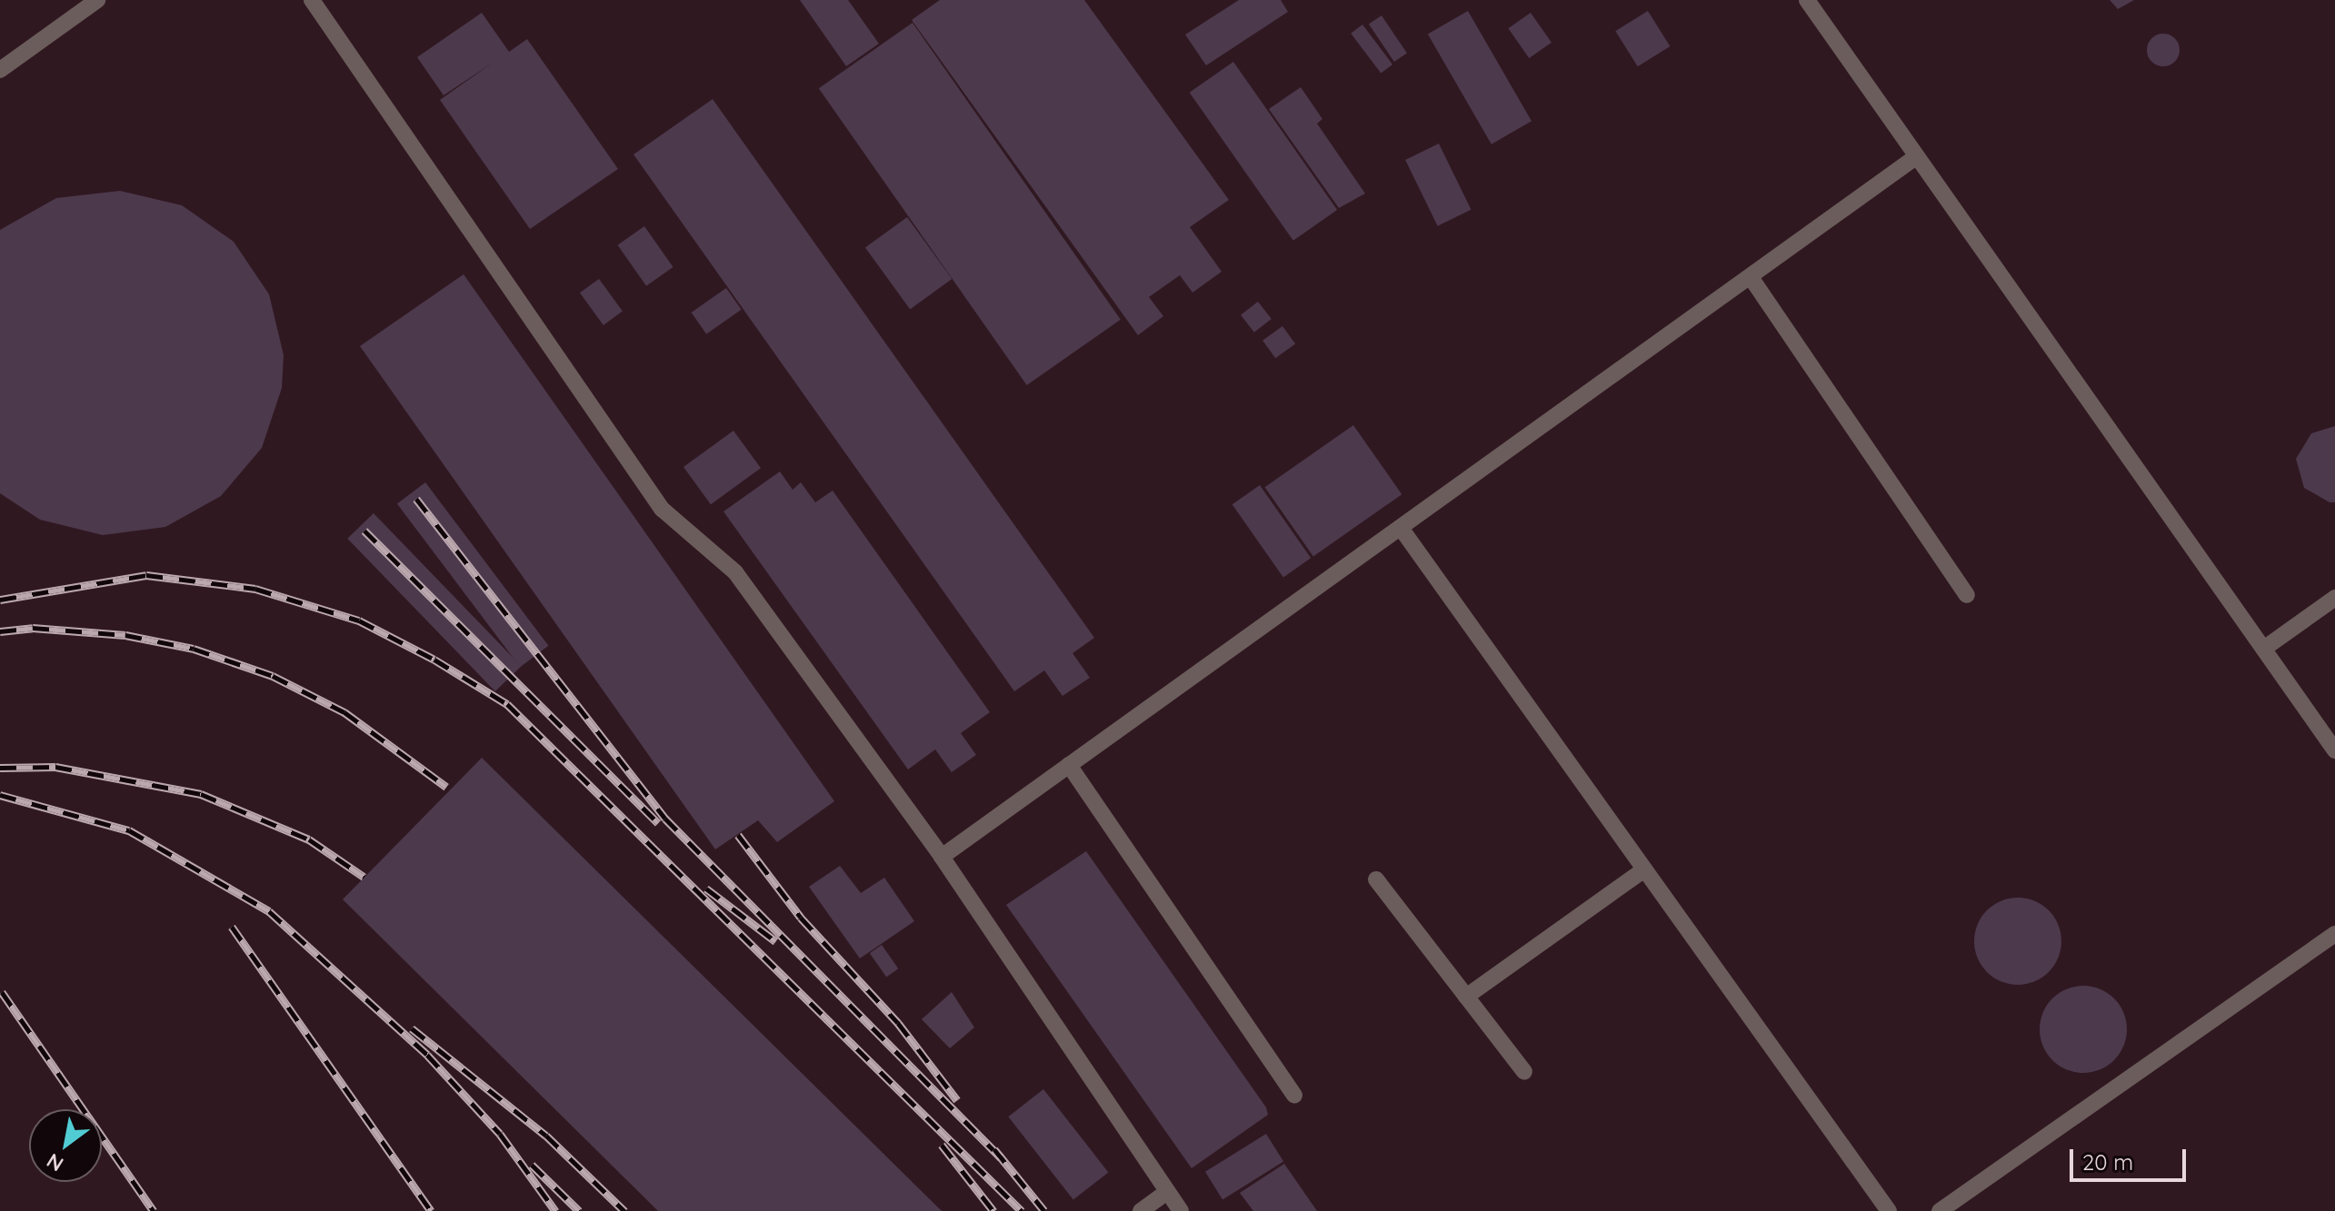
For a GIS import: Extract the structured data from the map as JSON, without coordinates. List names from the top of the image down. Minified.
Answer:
{"scale_bar":"20 m","north":"bottom left"}
